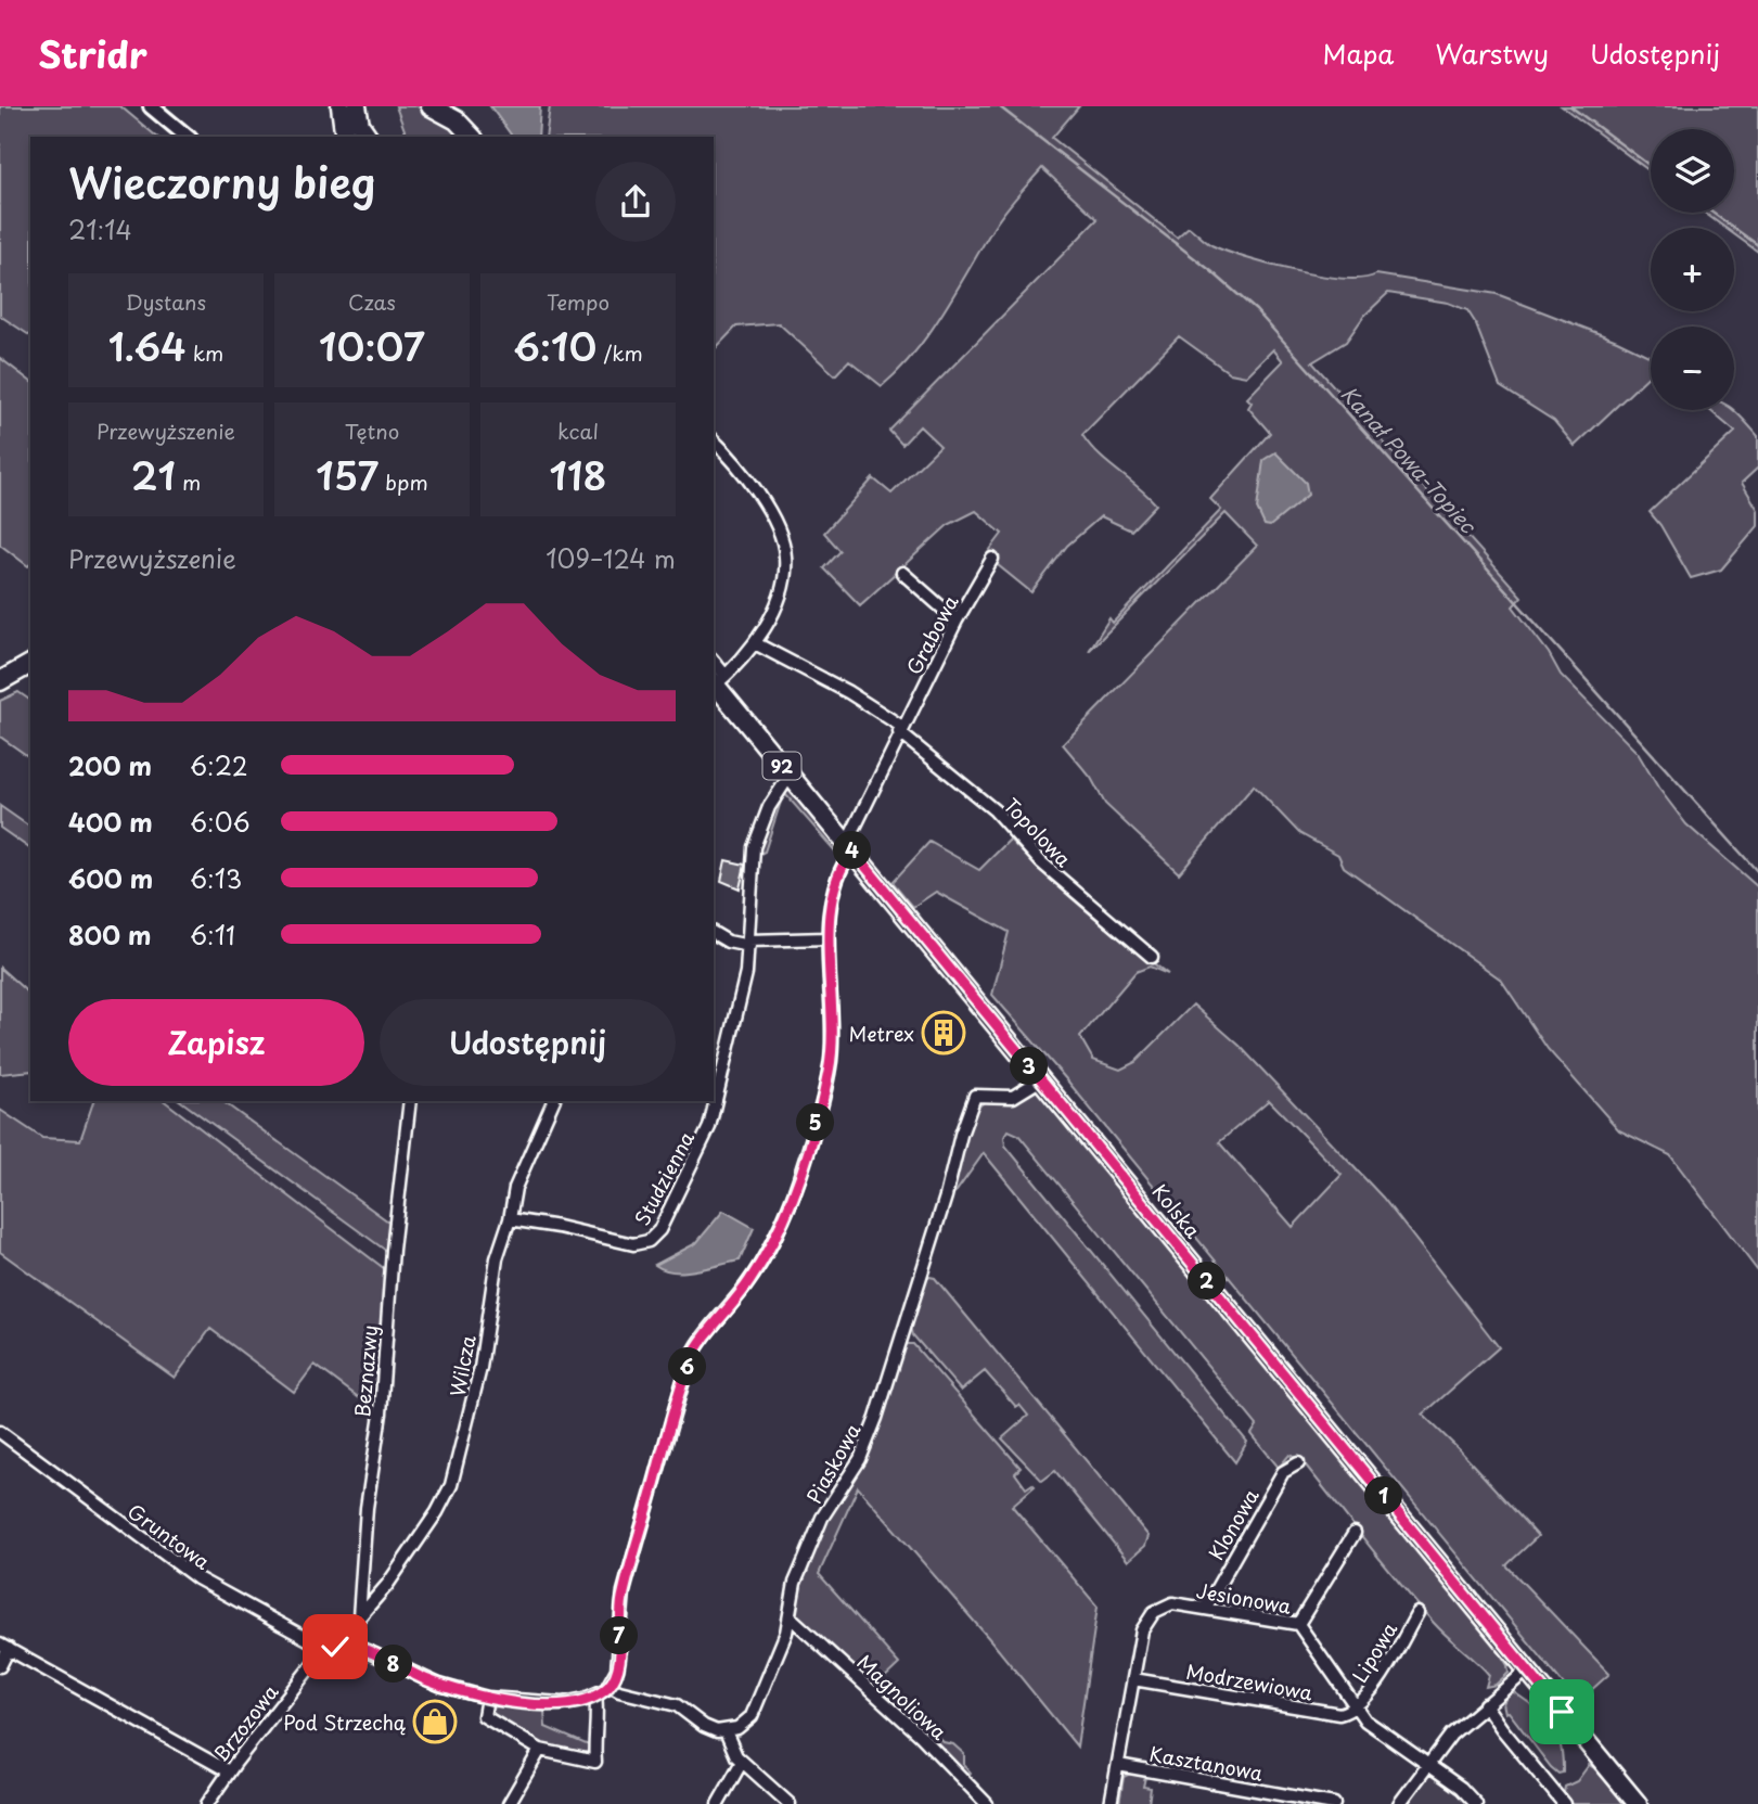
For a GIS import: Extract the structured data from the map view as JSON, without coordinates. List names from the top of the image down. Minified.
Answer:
{"streets":{"main road":["92","Kolska"],"street":["Grabowa","Topolowa","Studzienna","Wilcza","Beznazwy","Piaskowa","Klonowa","Gruntowa","Jesionowa","Lipowa","Modrzewiowa","Magnoliowa","Brzozowa","Kasztanowa"]},"crossings":[["Grabowa","Topolowa"],["Studzienna","Kolska"],["Studzienna","Wilcza"],["Kolska","Piaskowa"],["Wilcza","Beznazwy"],["Piaskowa","Magnoliowa"],["Klonowa","Jesionowa"],["Gruntowa","Brzozowa"],["Jesionowa","Lipowa"],["Jesionowa","Modrzewiowa"],["Jesionowa","Kasztanowa"],["Lipowa","Modrzewiowa"]],"water":["Kanał Powa-Topiec"],"places":{"building":["Metrex"],"shop":["Pod Strzechą"]},"page":{"header":"Stridr","nav":["Mapa","Warstwy","Udostępnij"],"map_buttons":["+","−"],"heading":["Wieczorny bieg","21:14"],"stats":[["Dystans","1.64 km"],["Czas","10:07"],["Tempo","6:10 /km"],["Przewyższenie","21 m"],["Tętno","157 bpm"],["kcal","118"]],"chart":["Przewyższenie","109–124 m"],"list":[{"name":"200 m","note":"6:22"},{"name":"400 m","note":"6:06"},{"name":"600 m","note":"6:13"},{"name":"800 m","note":"6:11"}],"pins":["4","3","5","2","6","1","7","8"],"buttons":["Zapisz","Udostępnij"]}}
